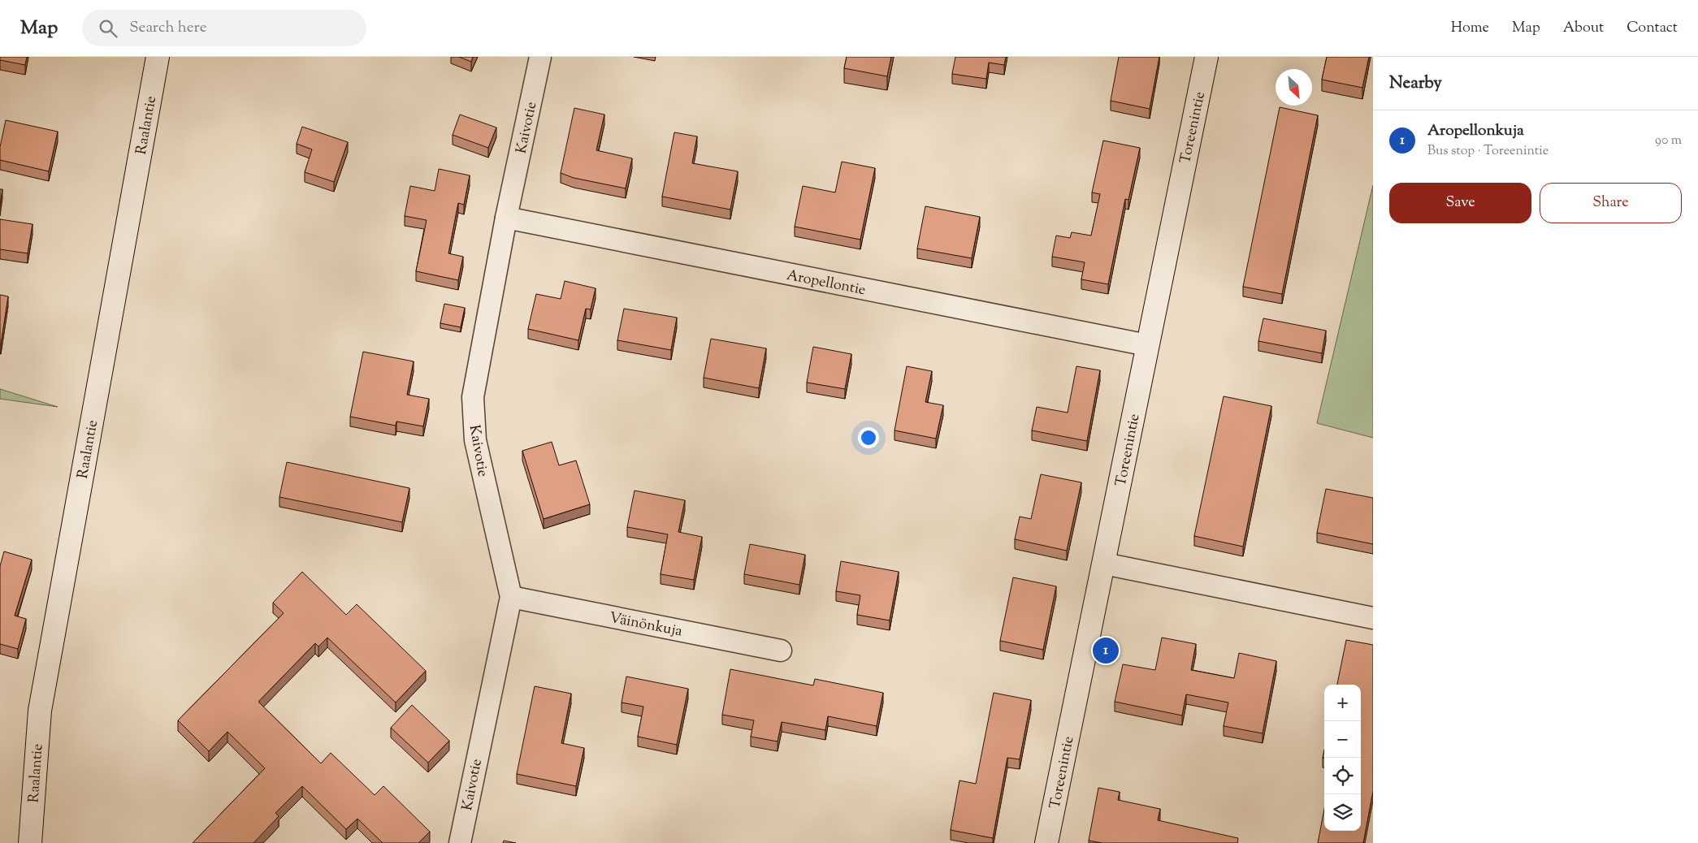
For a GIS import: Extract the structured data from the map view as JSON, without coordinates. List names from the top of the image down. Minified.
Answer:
{"streets":{"street":["Raalantie","Kaivotie","Toreenintie","Aropellontie","Väinönkuja"]},"crossings":[["Kaivotie","Aropellontie"],["Kaivotie","Väinönkuja"],["Toreenintie","Aropellontie"]],"north":"bottom right","page":{"header":"Map","search":"Search here","nav":["Home","Map","About","Contact"],"heading":"Nearby","list":[{"mark":"1","name":"Aropellonkuja","note":"Bus stop · Toreenintie","value":"90 m"}],"buttons":["Save","Share"],"pins":"1","map_buttons":["+","−"]}}
